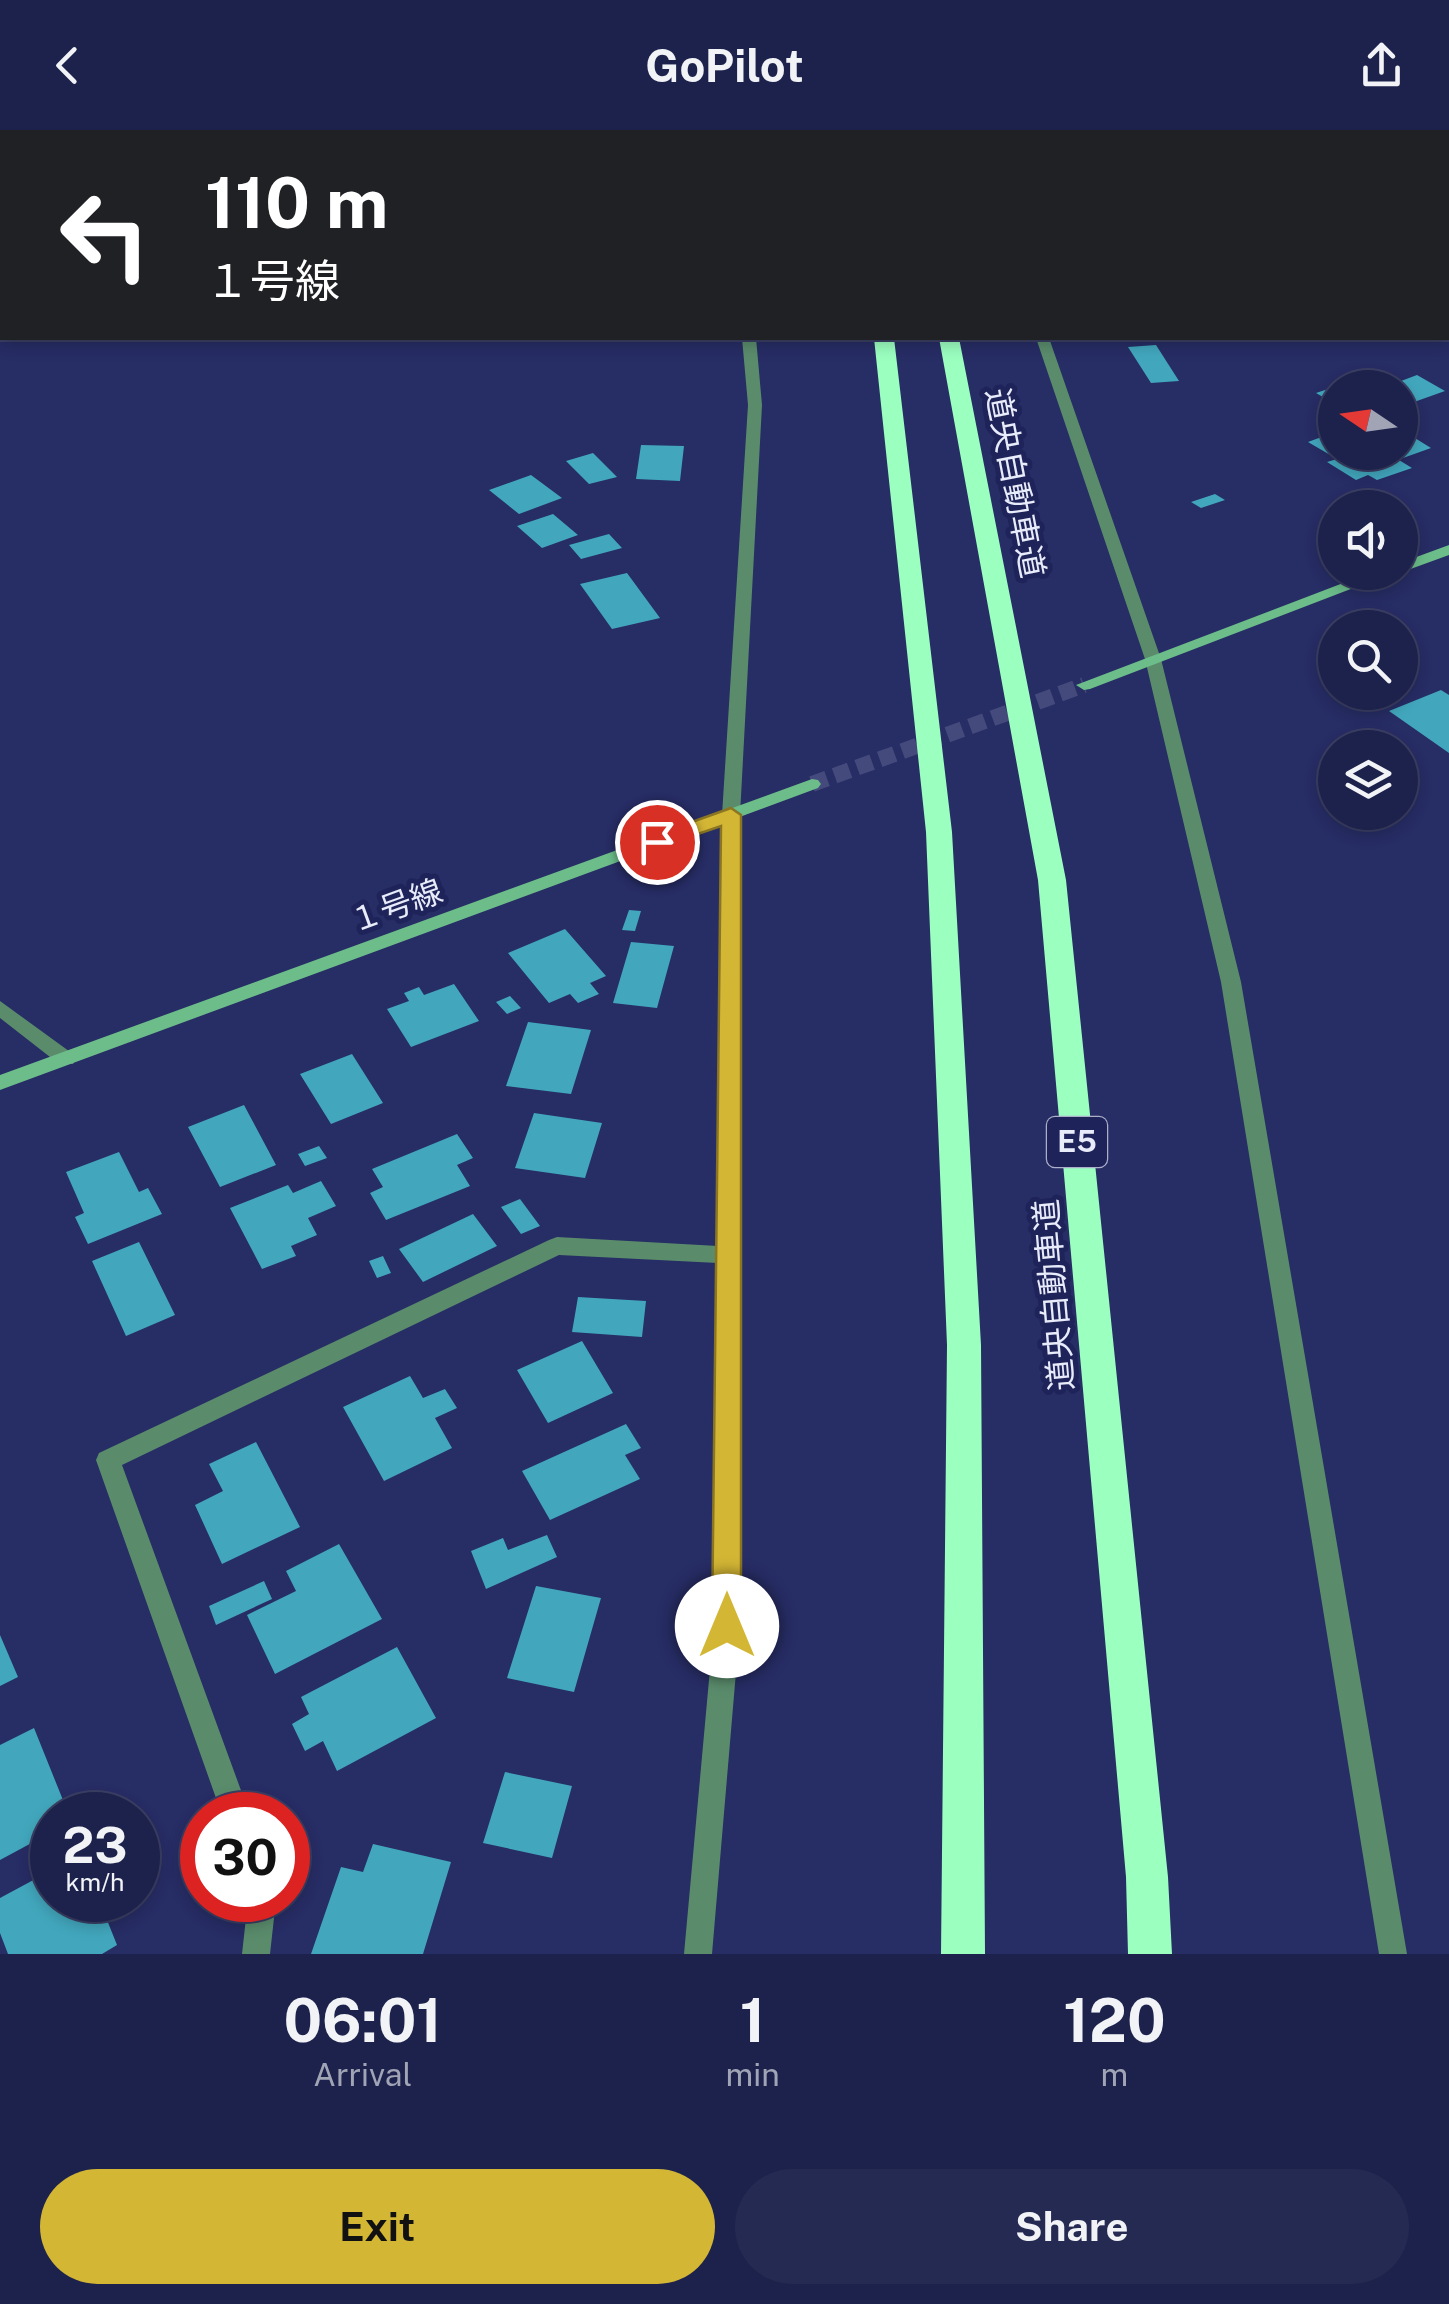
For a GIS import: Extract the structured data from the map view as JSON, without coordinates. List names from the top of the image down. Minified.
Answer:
{"streets":{"highway":["道央自動車道","E5"],"street":["１号線"]},"north":"left","page":{"header":"GoPilot","turn":["110 m","１号線"],"speed":"23 km/h","limit":"30","eta":["06:01","Arrival","1","min","120","m"],"buttons":["Exit","Share"]}}
